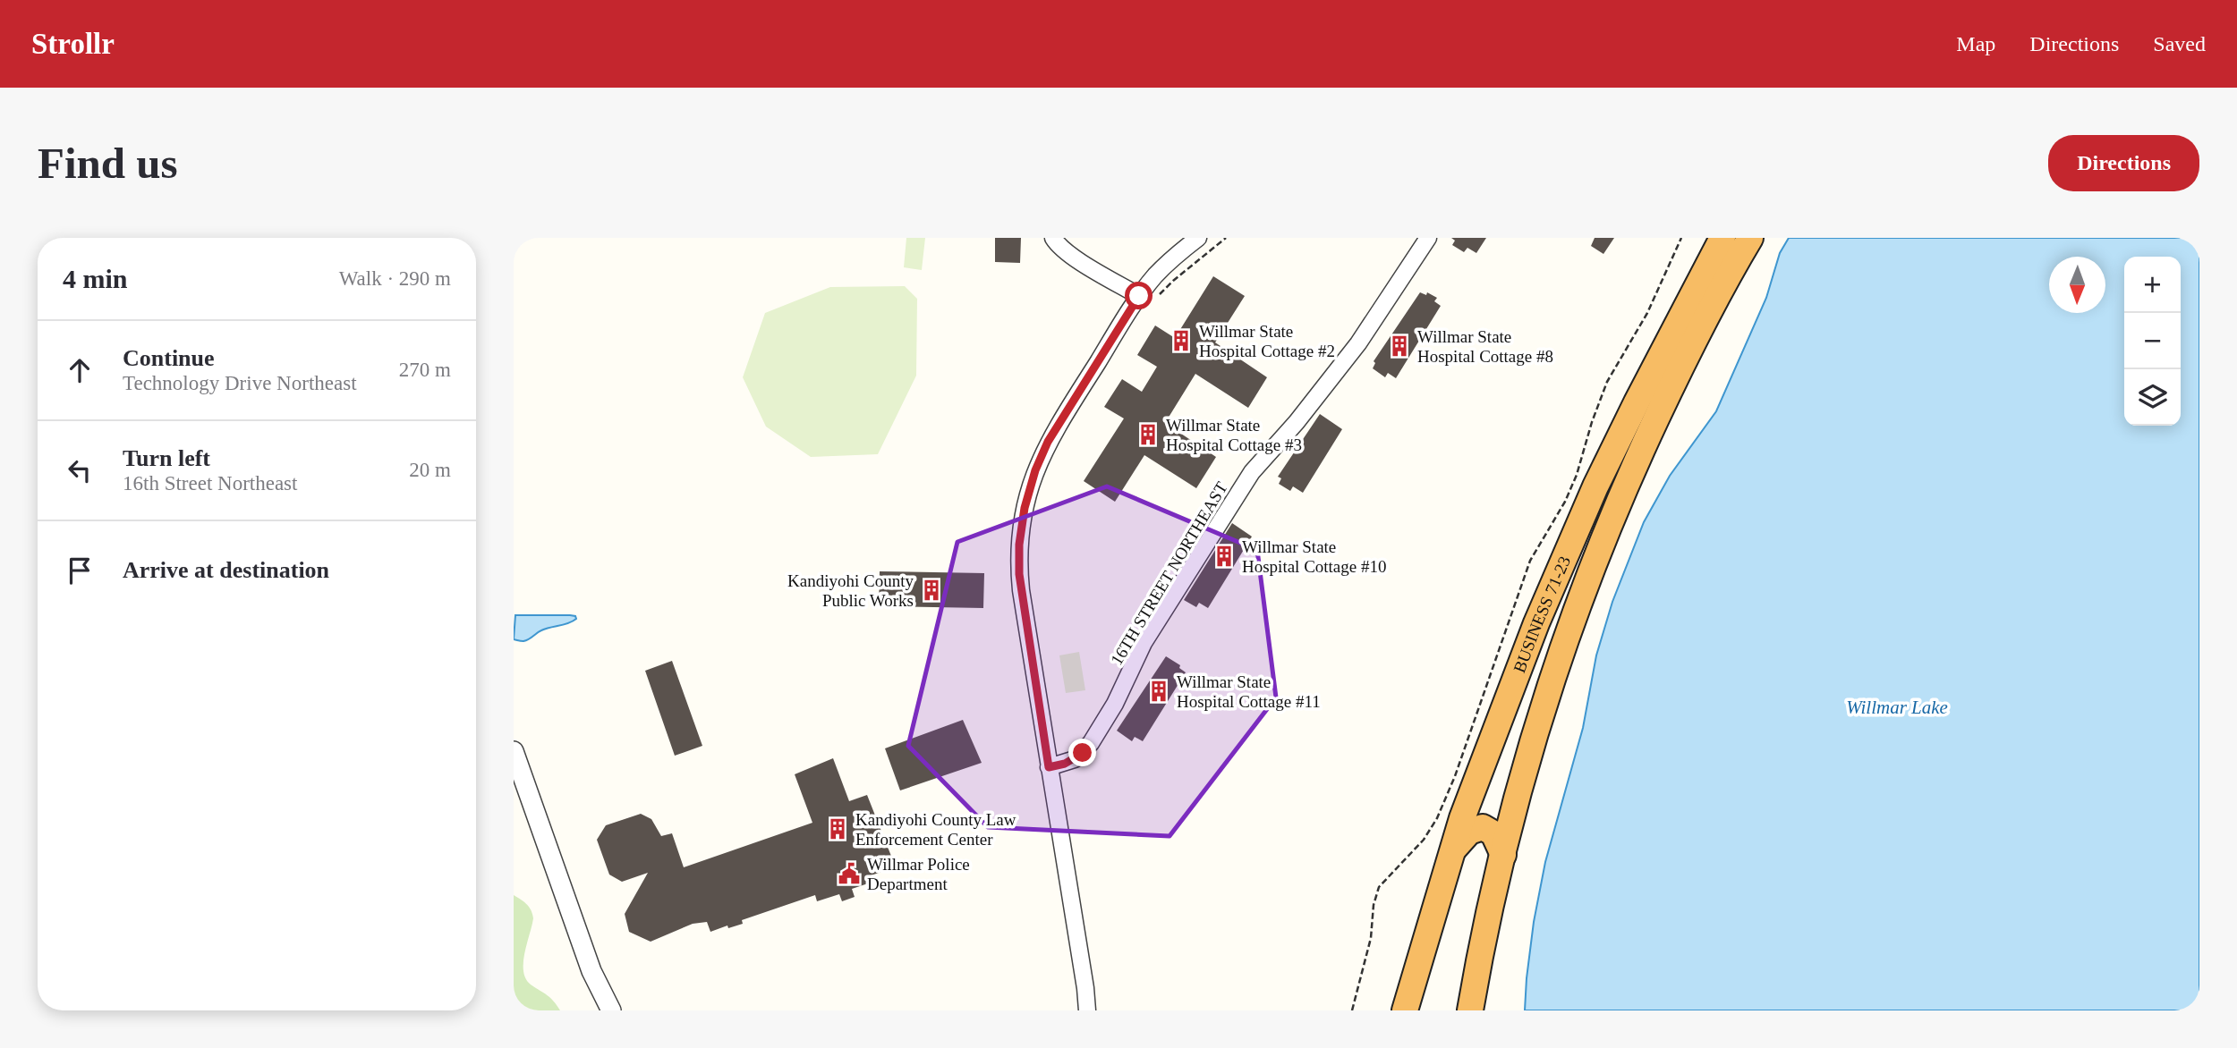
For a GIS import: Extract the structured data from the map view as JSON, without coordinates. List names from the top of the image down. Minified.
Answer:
{"streets":{"highway":["BUSINESS 71-23"],"street":["16TH STREET NORTHEAST"]},"water":["Willmar Lake"],"places":{"building":["Willmar State Hospital Cottage #2","Willmar State Hospital Cottage #8","Willmar State Hospital Cottage #3","Willmar State Hospital Cottage #10","Kandiyohi County Public Works","Willmar State Hospital Cottage #11","Kandiyohi County Law Enforcement Center"],"public building":["Willmar Police Department"]},"north":"bottom","page":{"header":"Strollr","nav":["Map","Directions","Saved"],"buttons":"Directions","title":"Find us","heading":["4 min","Walk · 290 m"],"map_buttons":["+","−"],"list":[["Continue","Technology Drive Northeast","270 m"],["Turn left","16th Street Northeast","20 m"],"Arrive at destination"]}}
